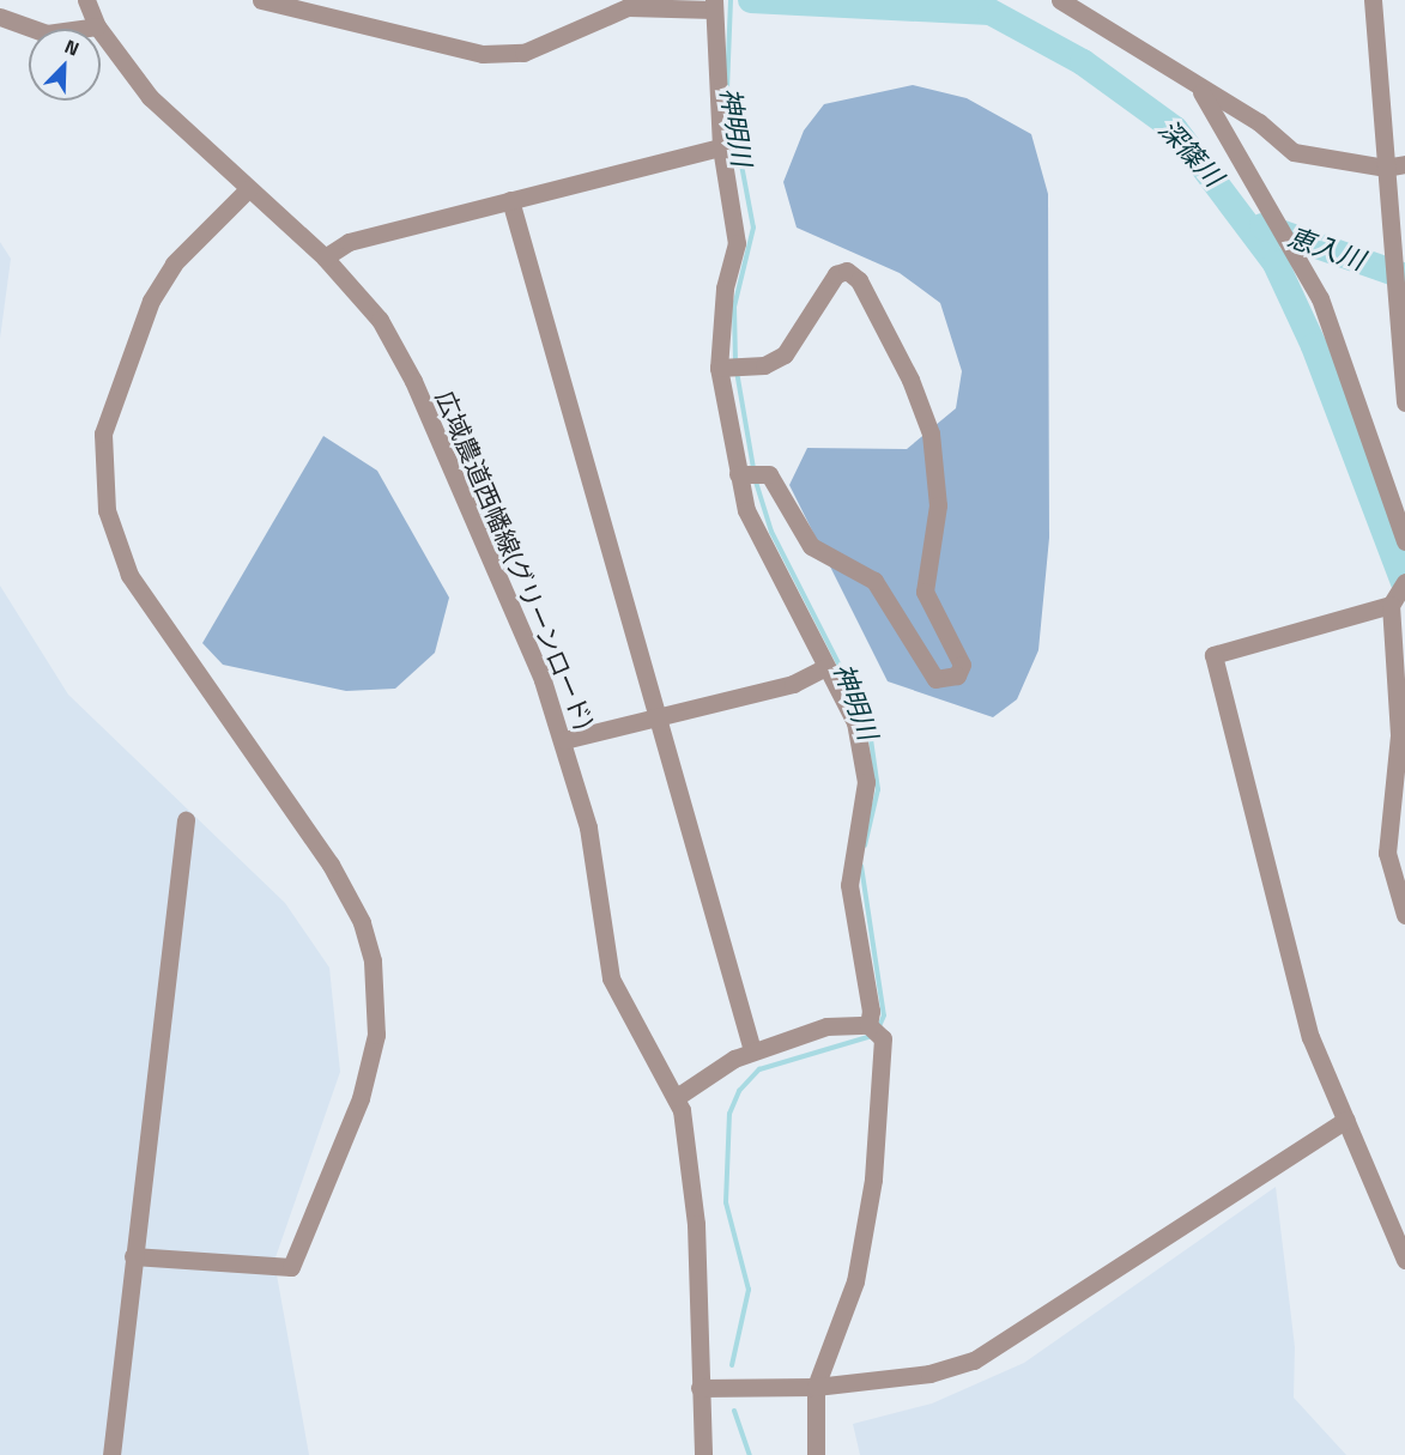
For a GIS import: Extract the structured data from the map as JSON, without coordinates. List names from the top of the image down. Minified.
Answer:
{"streets":{"street":["広域農道西幡線(グリーンロード)"]},"water":["神明川","深篠川","恵入川"],"north":"top right"}
